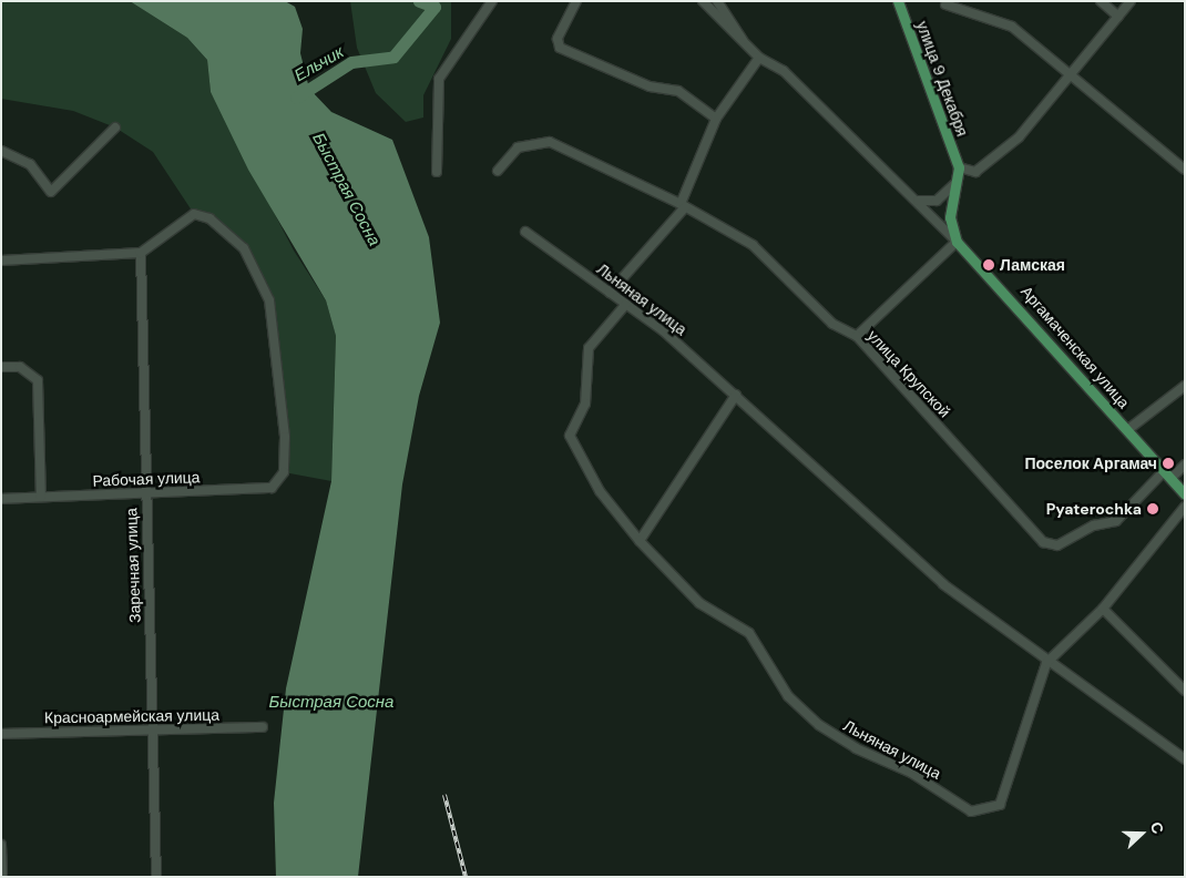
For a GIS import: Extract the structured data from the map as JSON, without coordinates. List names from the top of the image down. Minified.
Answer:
{"streets":{"main road":["улица 9 Декабря","Аргамаченская улица"],"street":["Льняная улица","улица Крупской","Рабочая улица","Заречная улица","Красноармейская улица"]},"crossings":[["Аргамаченская улица","улица Крупской"],["Рабочая улица","Заречная улица"],["Заречная улица","Красноармейская улица"]],"water":["Ельчик","Быстрая Сосна"],"places":["Ламская","Поселок Аргамач","Pyaterochka"],"north":"right"}
